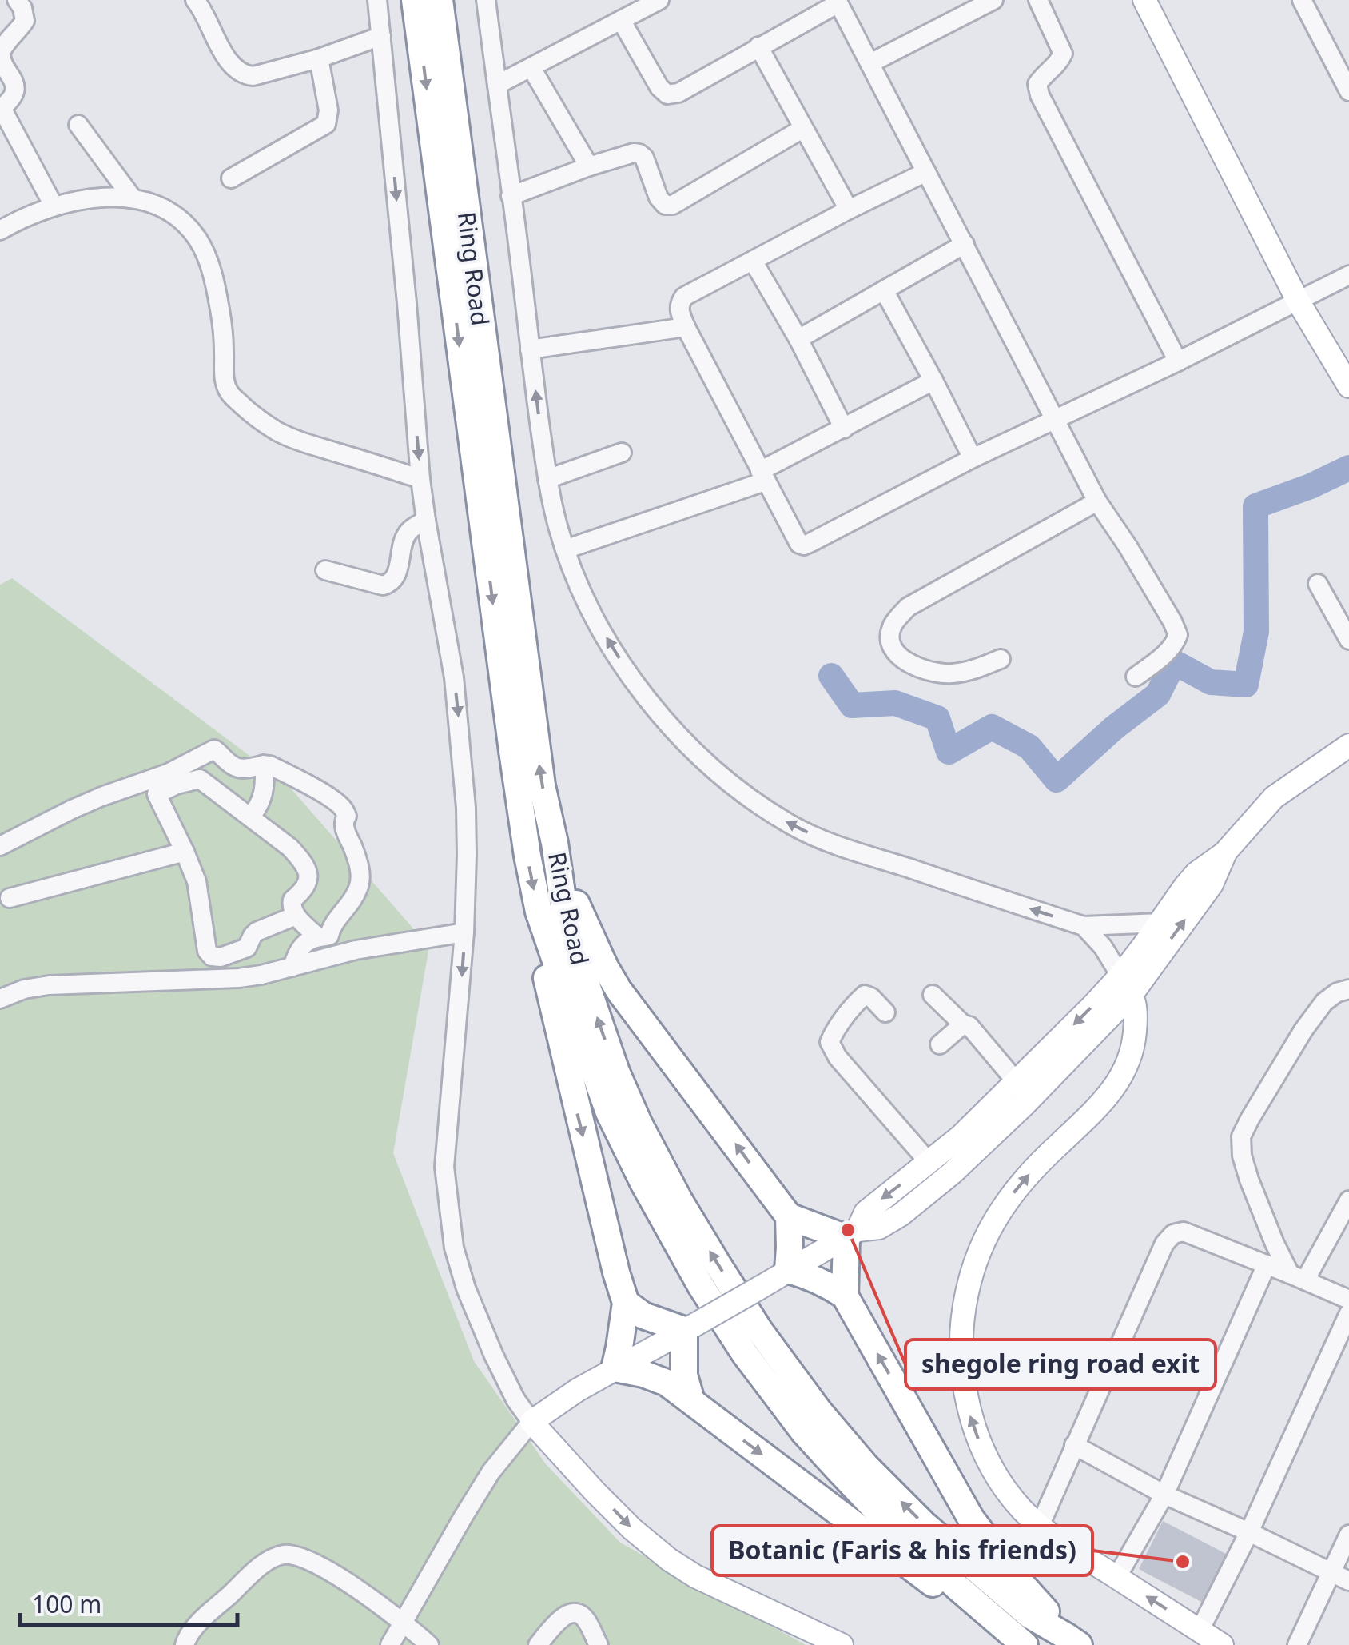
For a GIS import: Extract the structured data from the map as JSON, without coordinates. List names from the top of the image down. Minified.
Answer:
{"streets":{"highway":["Ring Road"]},"places":["shegole ring road exit","Botanic (Faris & his friends)"],"scale_bar":"100 m"}
